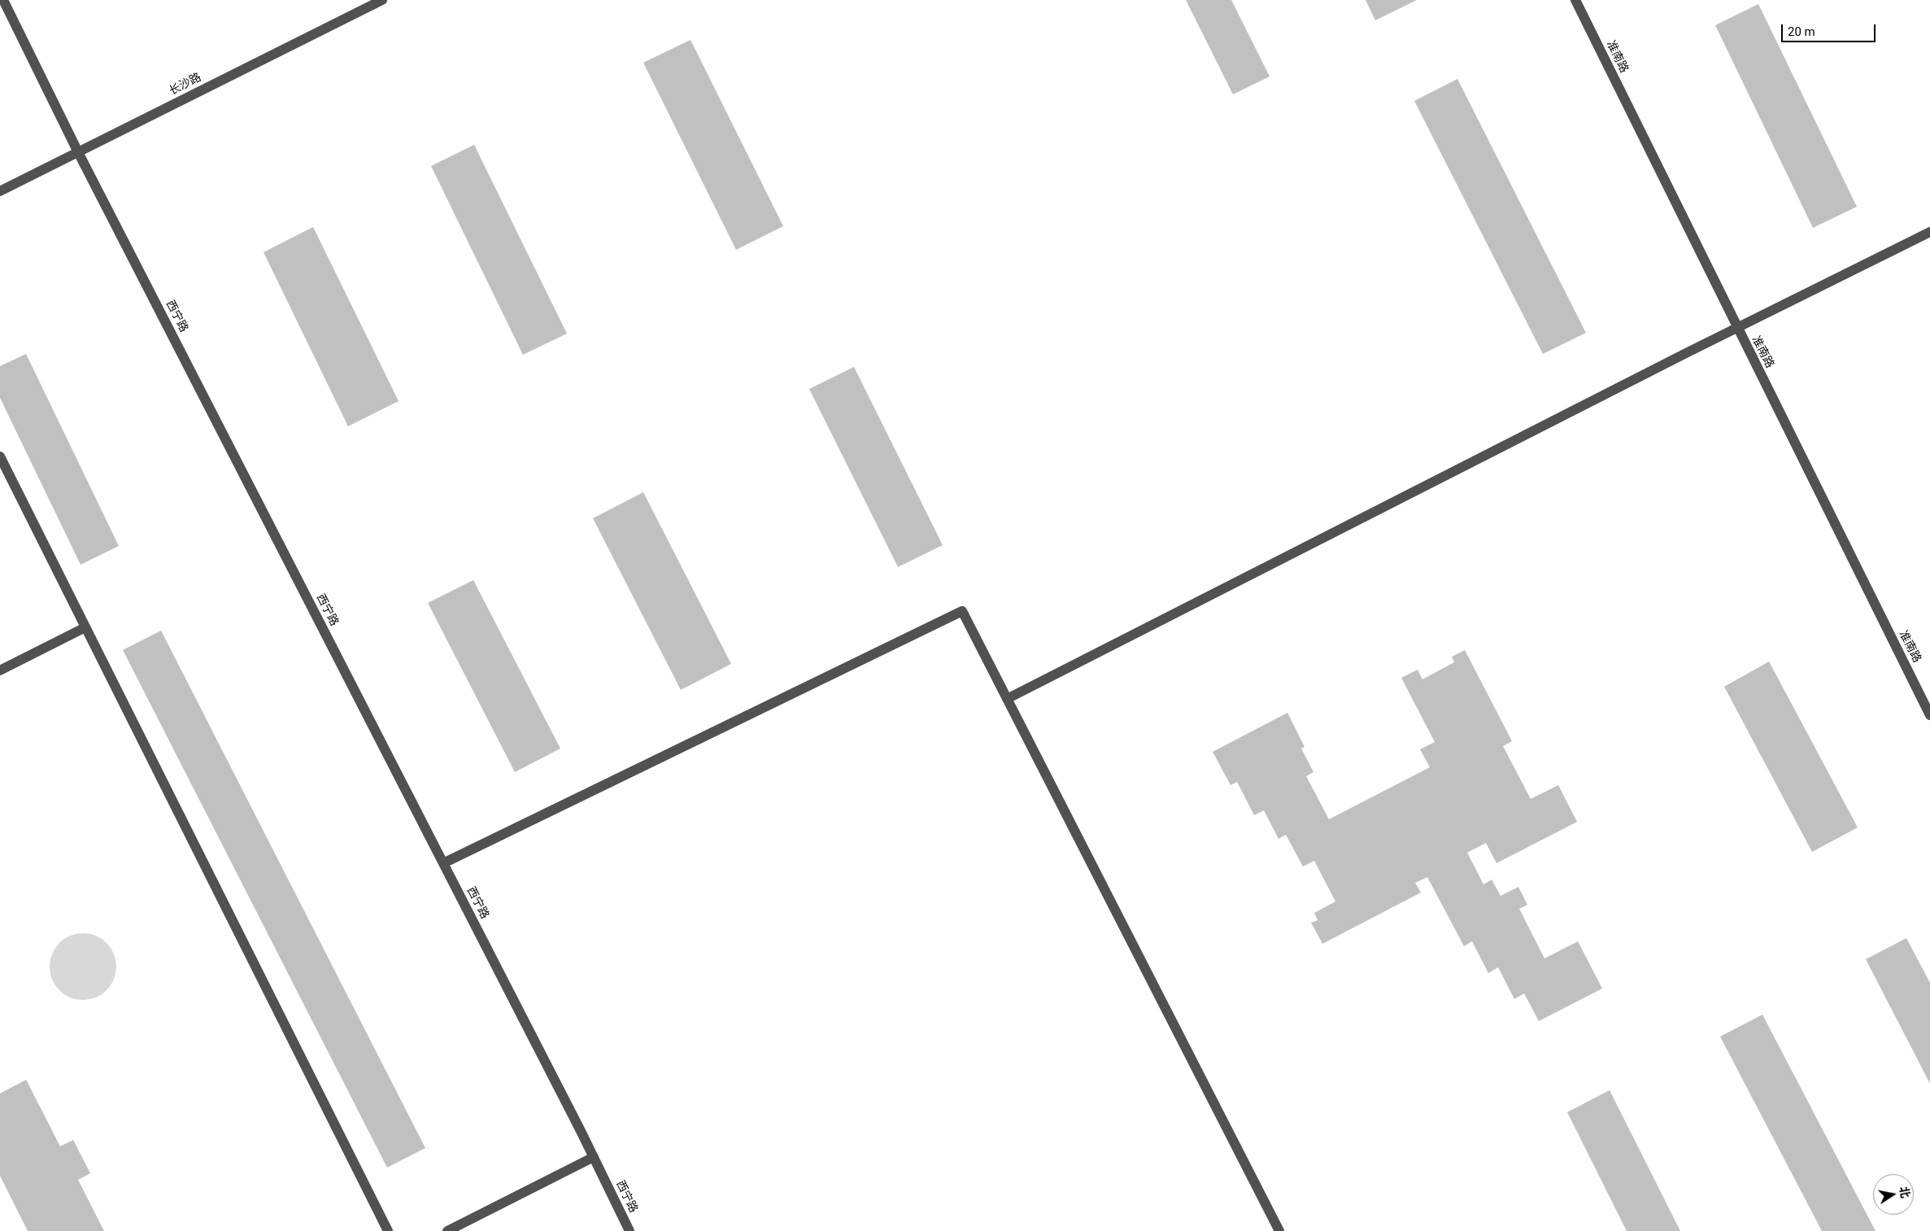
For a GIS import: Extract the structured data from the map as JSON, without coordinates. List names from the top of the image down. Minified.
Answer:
{"streets":{"street":["准南路","长沙路","西宁路"]},"crossings":[["长沙路","西宁路"]],"scale_bar":"20 m","north":"right"}
